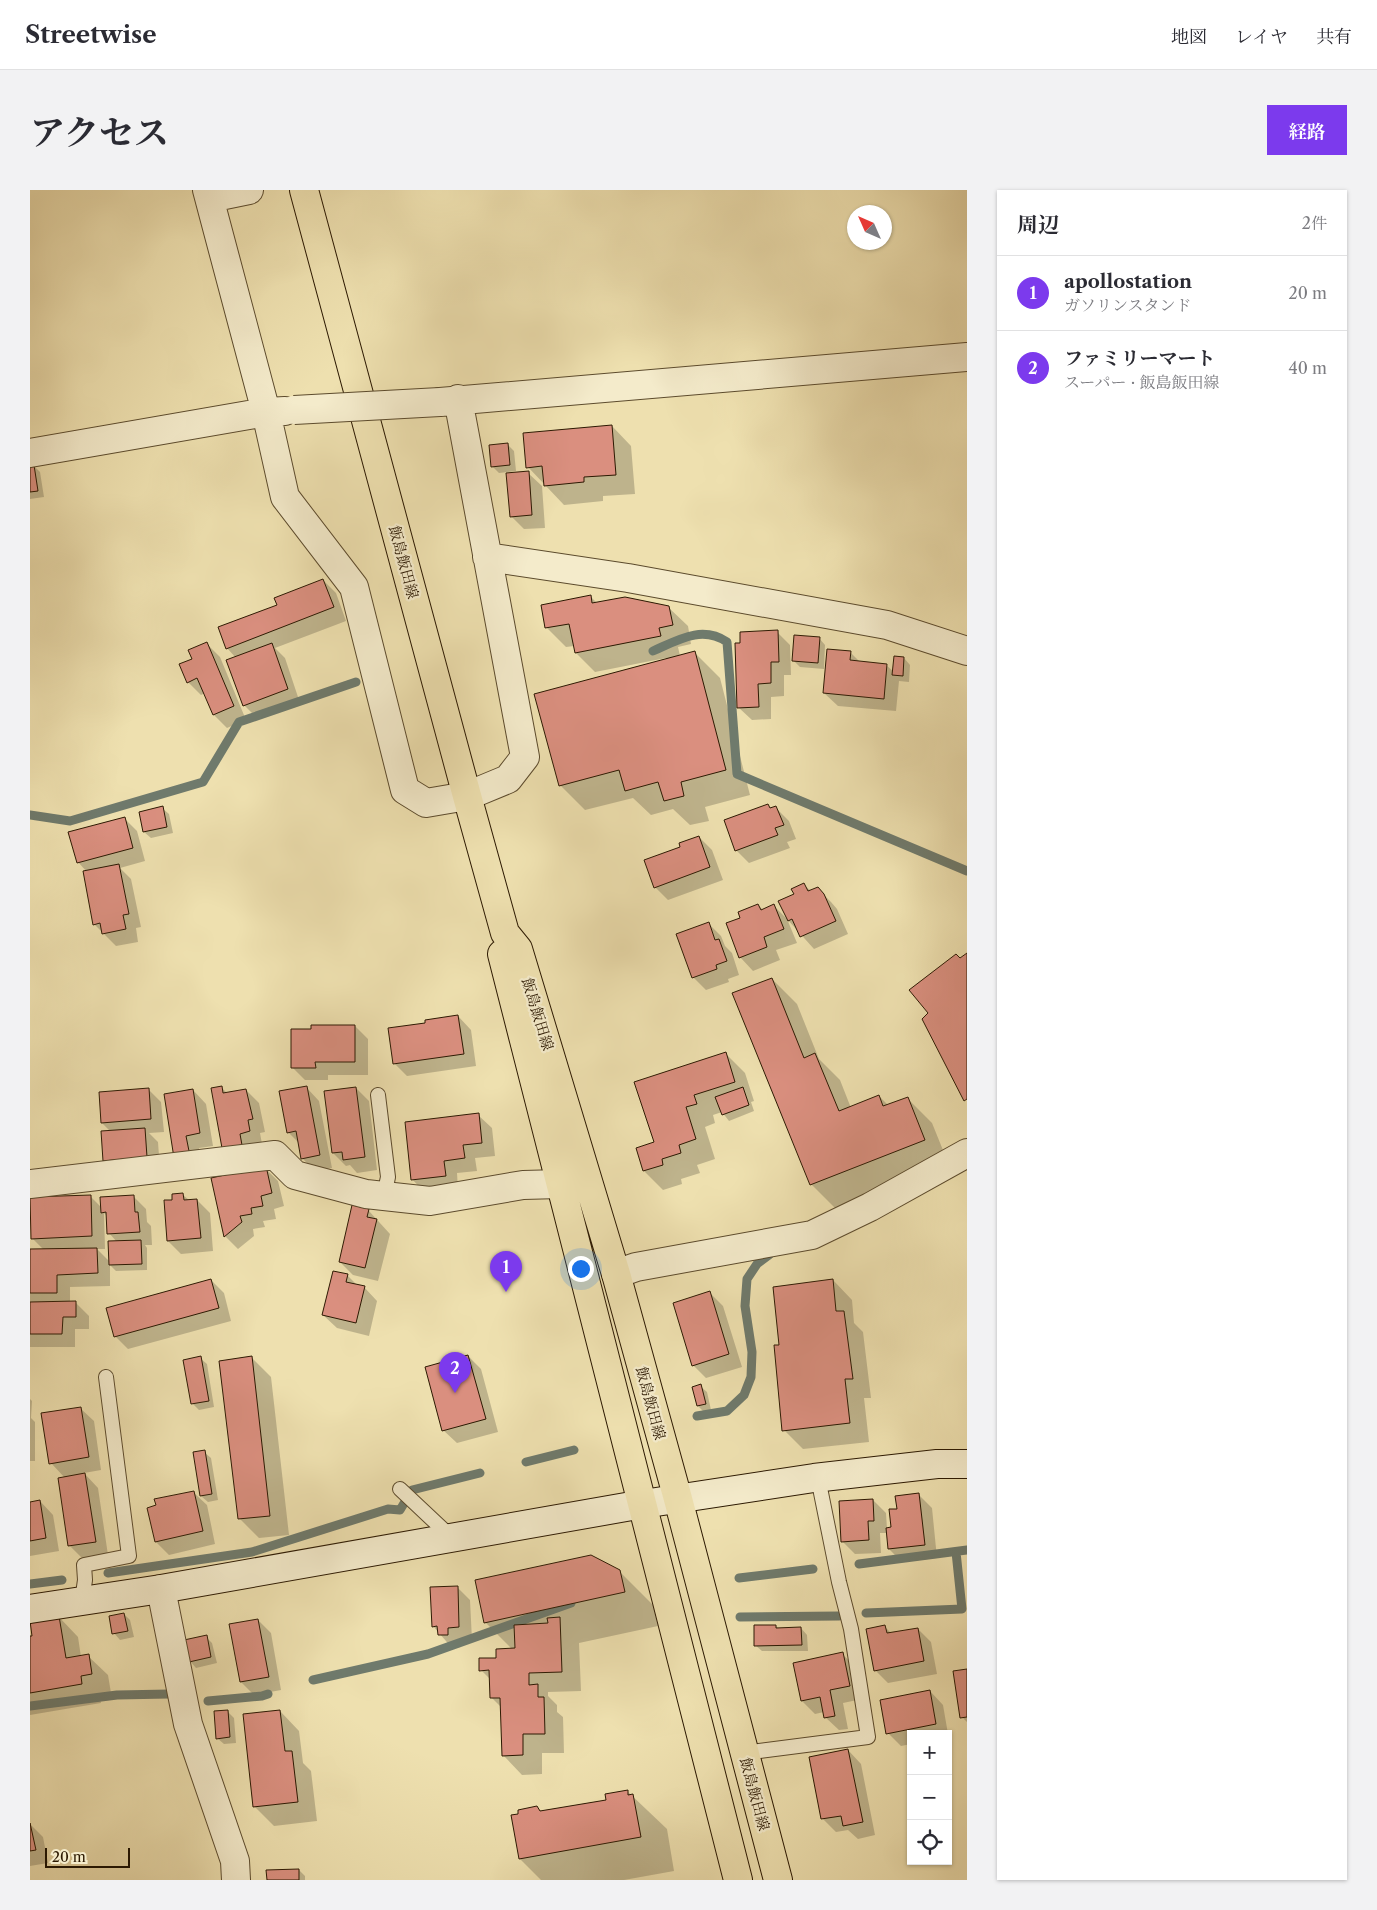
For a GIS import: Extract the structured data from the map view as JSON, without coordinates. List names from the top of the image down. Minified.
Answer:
{"streets":{"main road":["飯島飯田線"]},"scale_bar":"20 m","north":"top left","page":{"header":"Streetwise","nav":["地図","レイヤ","共有"],"title":"アクセス","buttons":"経路","heading":["周辺","2件"],"list":[{"mark":"1","name":"apollostation","note":"ガソリンスタンド","value":"20 m"},{"mark":"2","name":"ファミリーマート","note":"スーパー · 飯島飯田線","value":"40 m"}],"pins":["1","2"],"map_buttons":["+","−"],"scale":"20 m"}}
